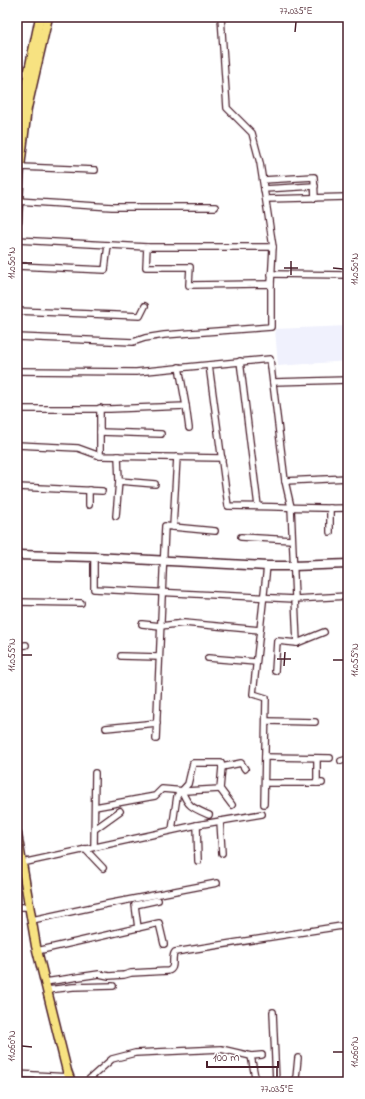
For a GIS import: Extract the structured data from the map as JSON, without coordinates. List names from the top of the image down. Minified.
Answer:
{"scale_bar":"100 m","coordinates":["77.035°E","11.050°N","11.055°N","11.060°N"]}
